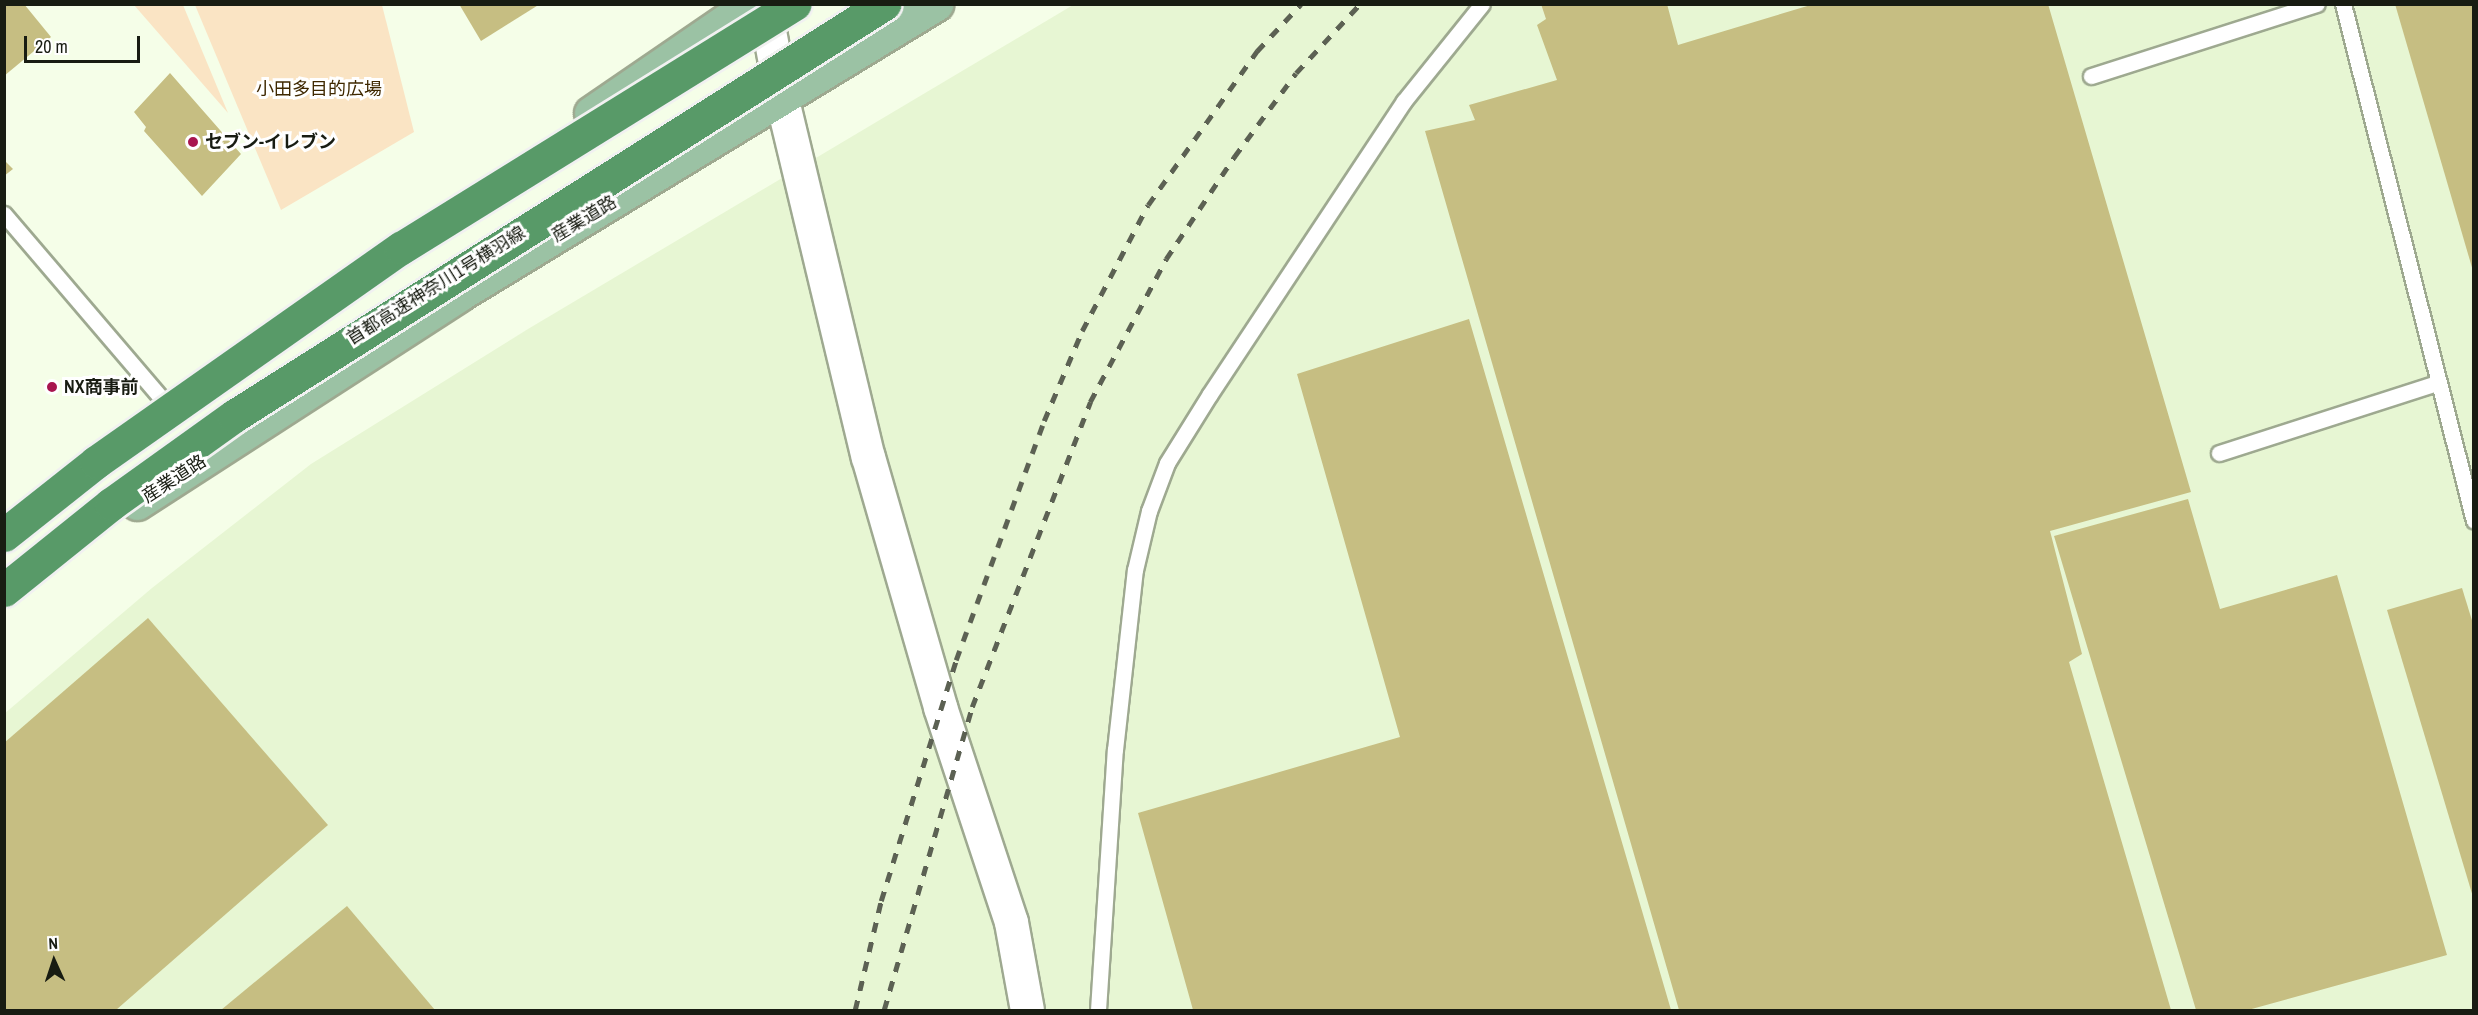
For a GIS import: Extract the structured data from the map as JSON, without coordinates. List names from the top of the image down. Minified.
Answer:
{"streets":{"highway":["首都高速神奈川1号横羽線"],"main road":["産業道路"]},"parks":["小田多目的広場"],"places":["セブン-イレブン","NX商事前"],"scale_bar":"20 m","north":"top"}
